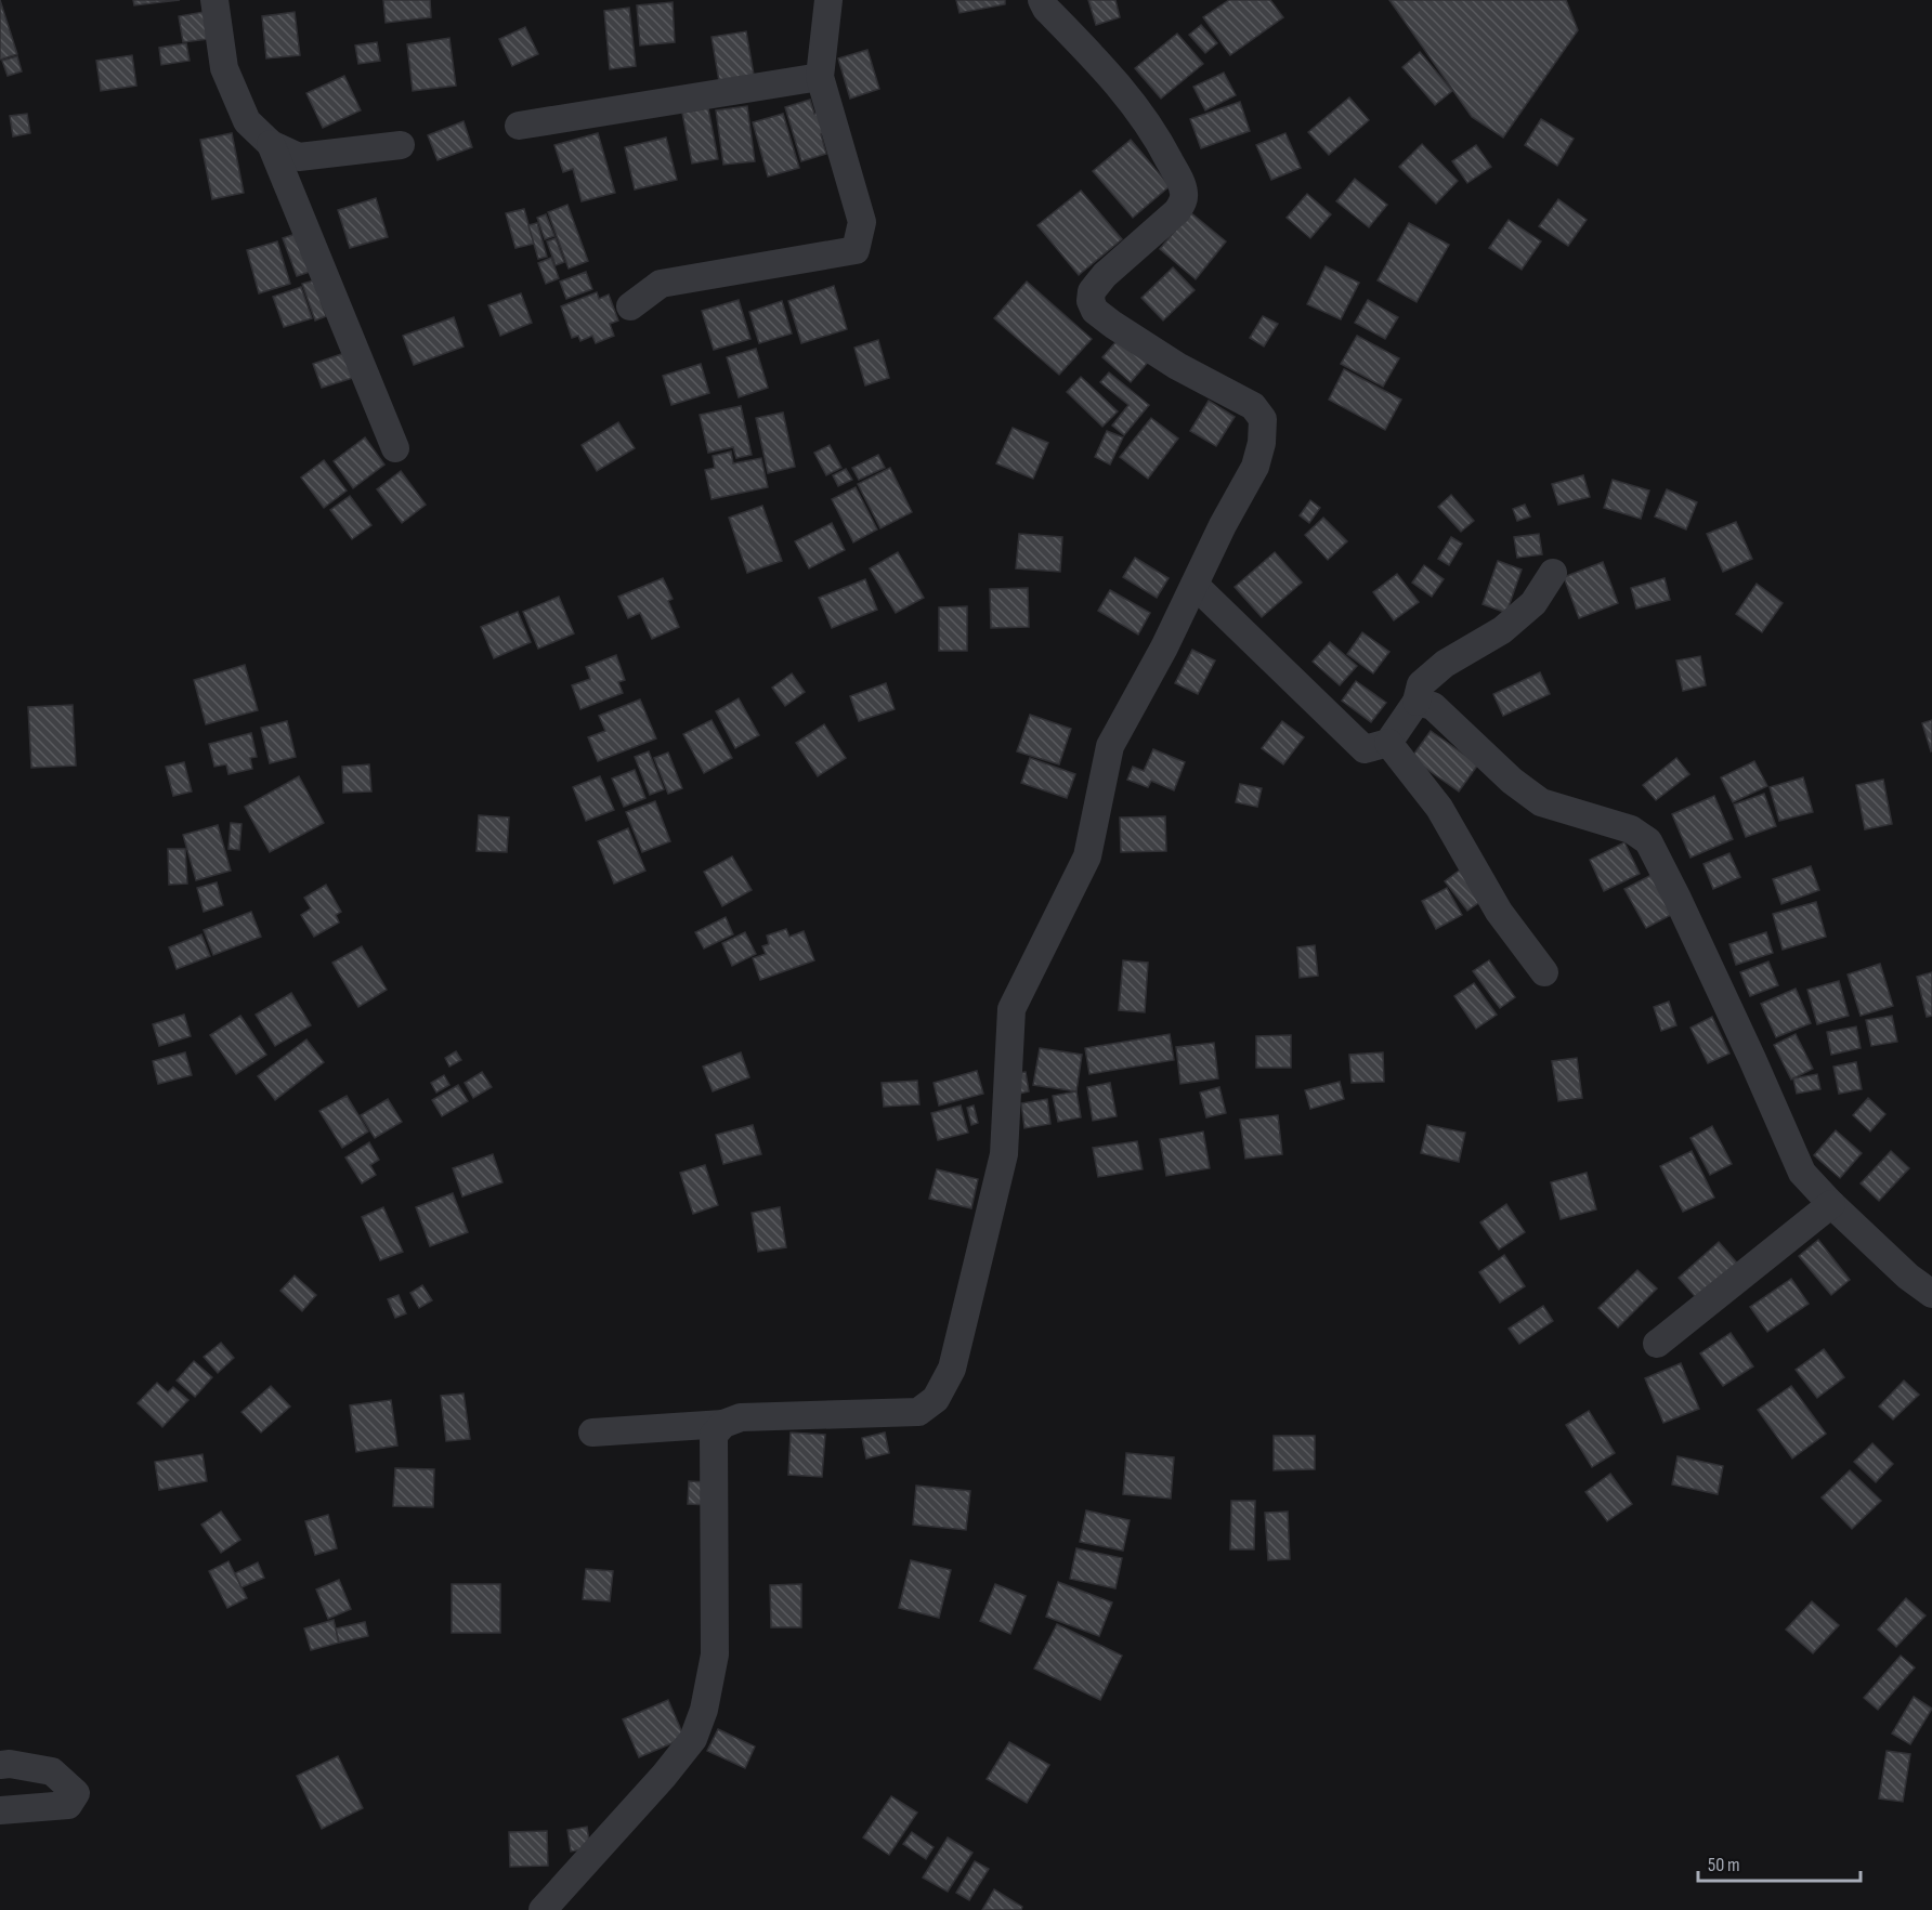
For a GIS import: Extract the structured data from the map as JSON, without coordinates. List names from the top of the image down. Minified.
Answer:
{"scale_bar":"50 m"}
